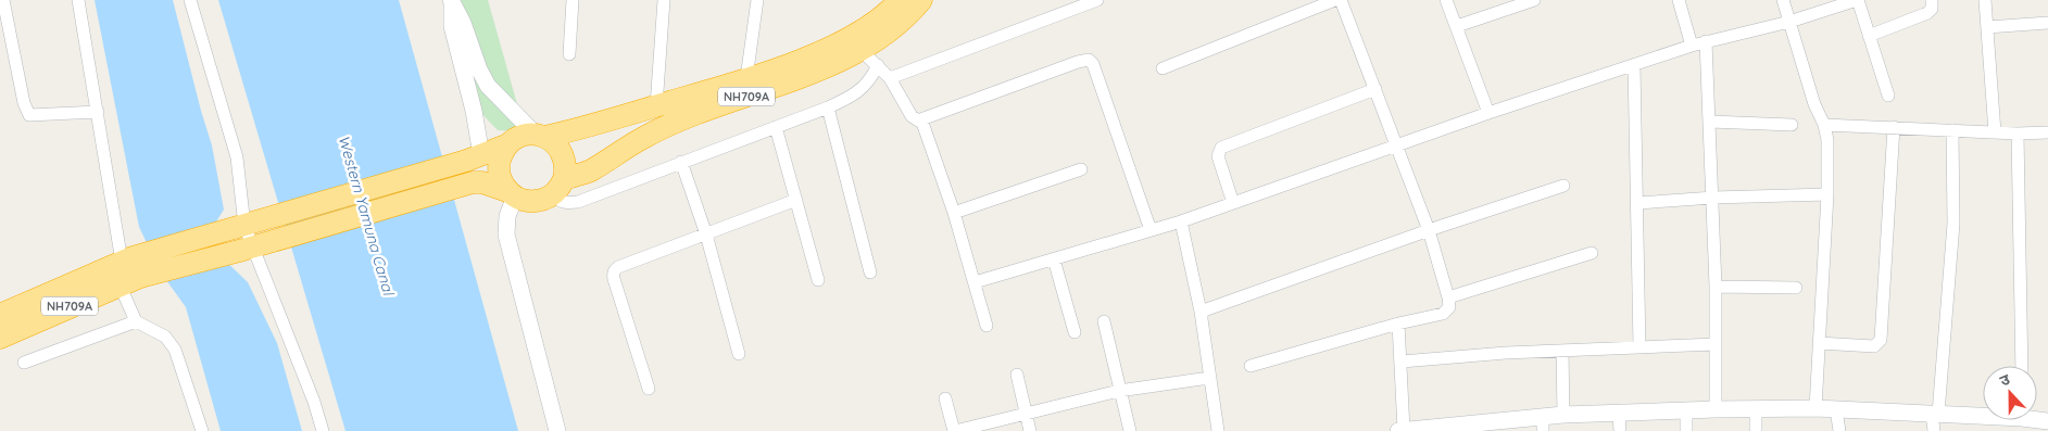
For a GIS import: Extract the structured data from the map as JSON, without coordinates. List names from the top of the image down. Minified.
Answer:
{"streets":{"highway":["NH709A"]},"water":["Western Yamuna Canal"],"north":"top"}
